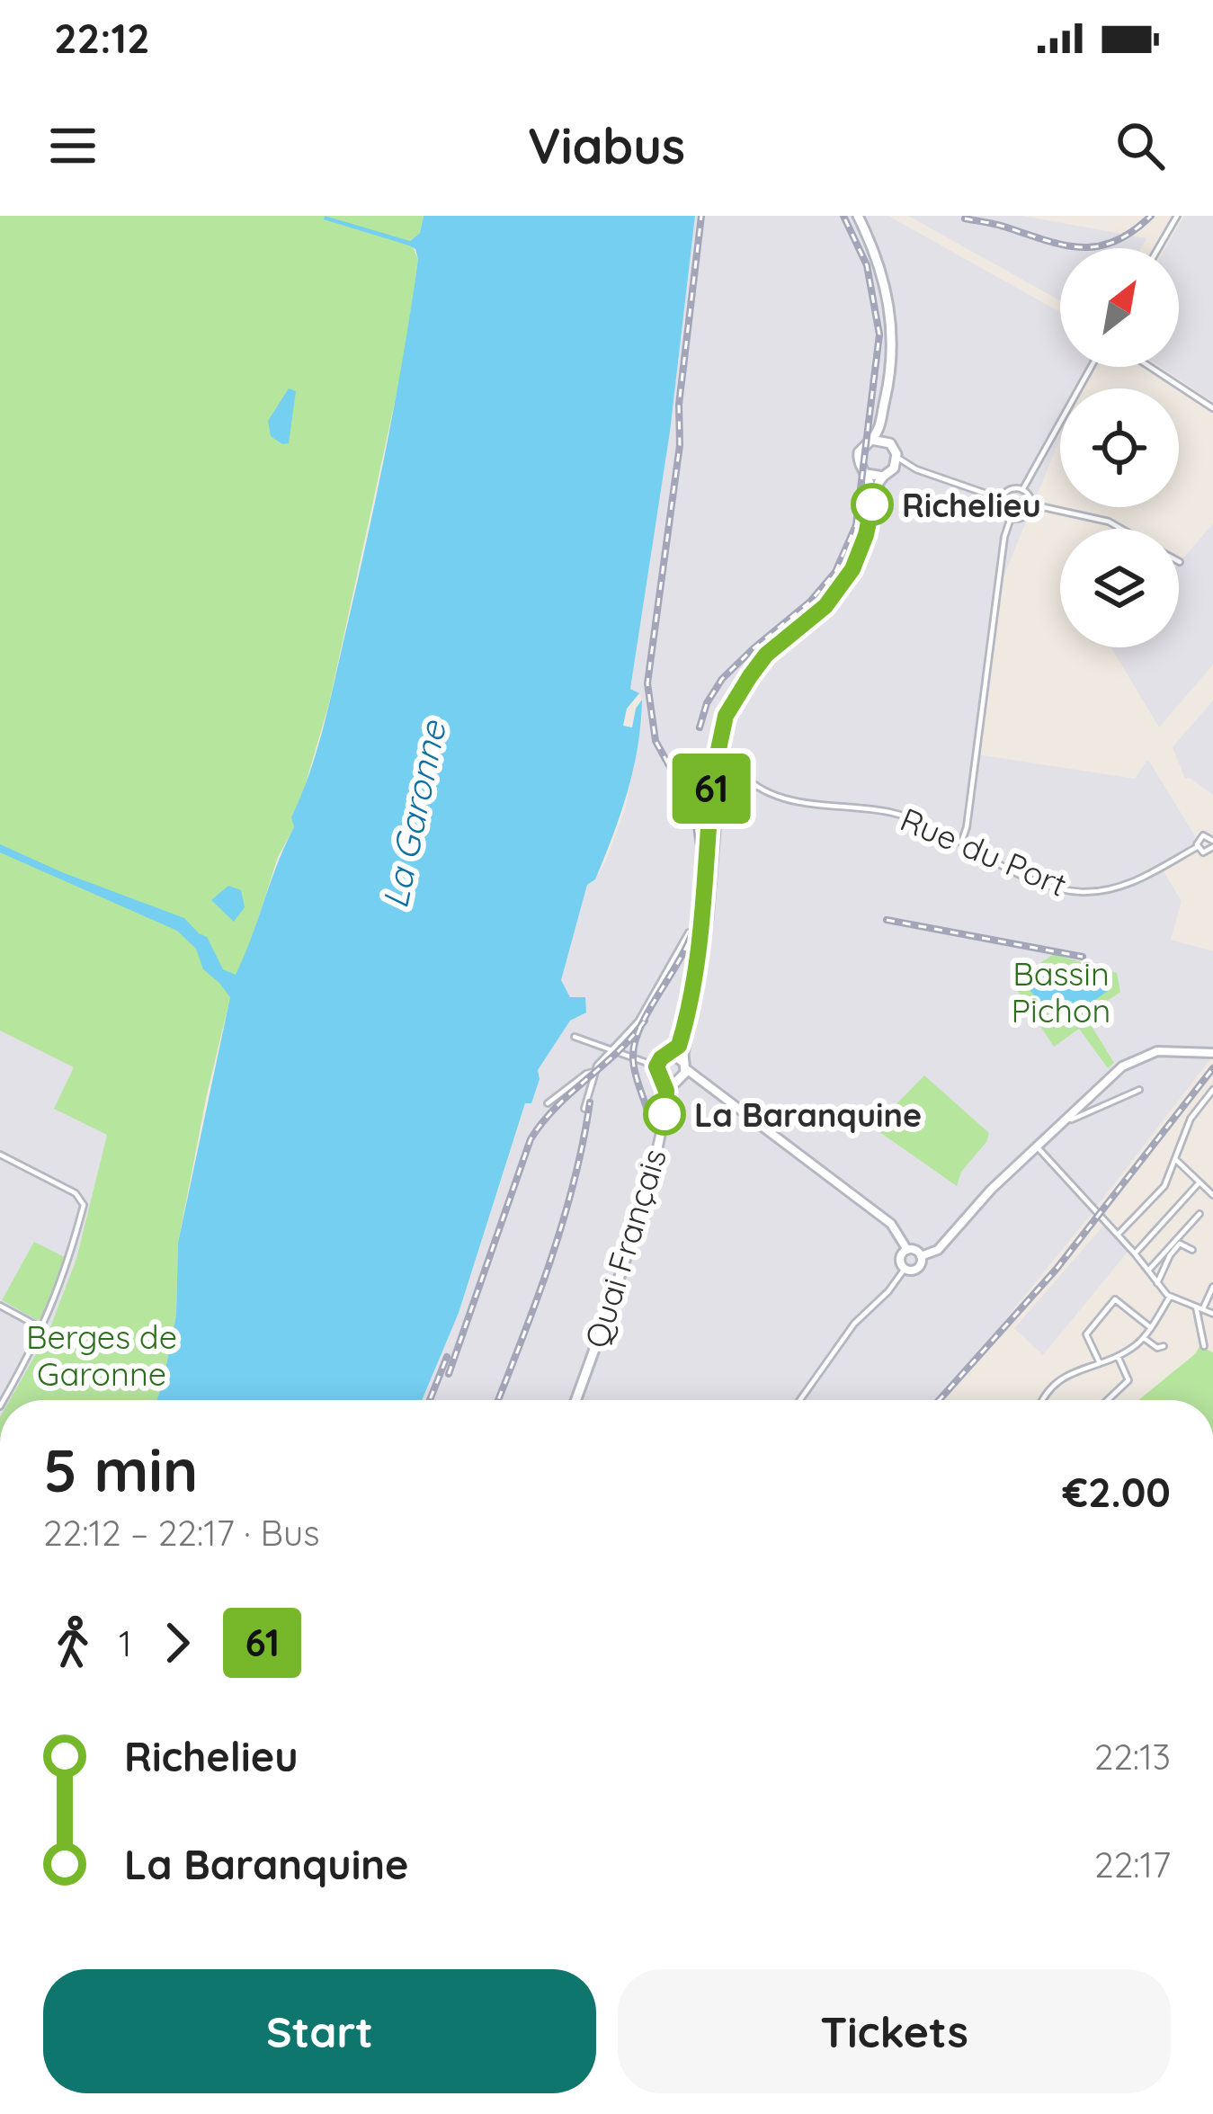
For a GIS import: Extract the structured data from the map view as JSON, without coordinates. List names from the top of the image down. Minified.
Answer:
{"streets":{"main road":["Quai Français"],"street":["Rue du Port"]},"water":["La Garonne"],"parks":["Bassin Pichon","Berges de Garonne"],"places":["Richelieu","La Baranquine"],"lines":["bus line 61"],"north":"top right","page":{"status":"22:12","header":"Viabus","on_map":"61","heading":["5 min","22:12 – 22:17 · Bus","€2.00"],"legs":["1","61"],"list":[{"name":"Richelieu","value":"22:13"},{"name":"La Baranquine","value":"22:17"}],"buttons":["Start","Tickets"]}}
